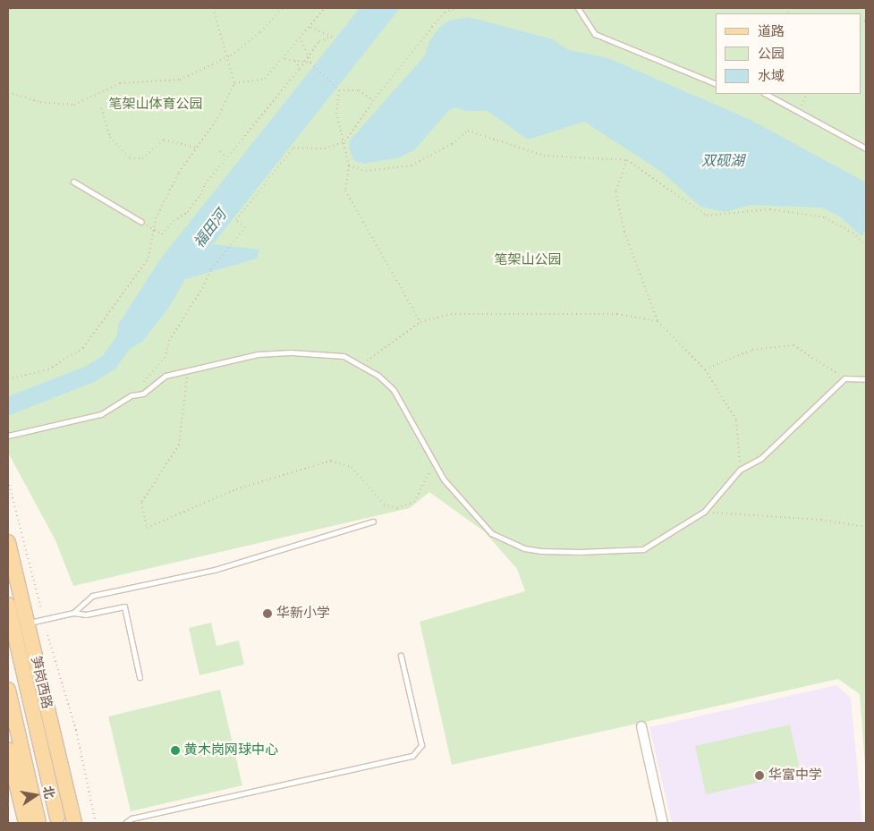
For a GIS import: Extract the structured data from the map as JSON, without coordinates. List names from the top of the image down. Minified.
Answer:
{"streets":{"main road":["笋岗西路"]},"water":["双砚湖","福田河"],"parks":["笔架山体育公园","笔架山公园"],"places":["华新小学","黄木岗网球中心","华富中学"],"legend":["道路","公园","水域"],"north":"right"}
